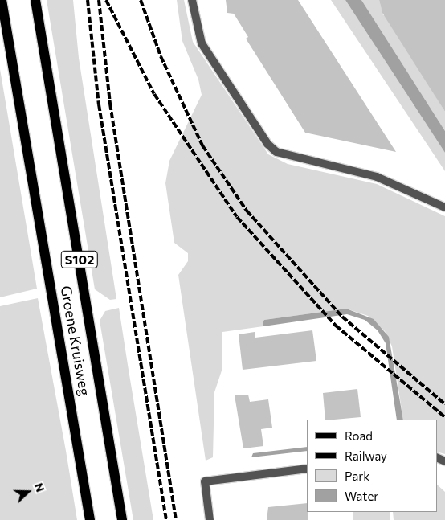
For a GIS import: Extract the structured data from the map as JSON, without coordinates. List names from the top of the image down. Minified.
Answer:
{"streets":{"main road":["S102","Groene Kruisweg"]},"legend":["Road","Railway","Park","Water"],"north":"right"}
